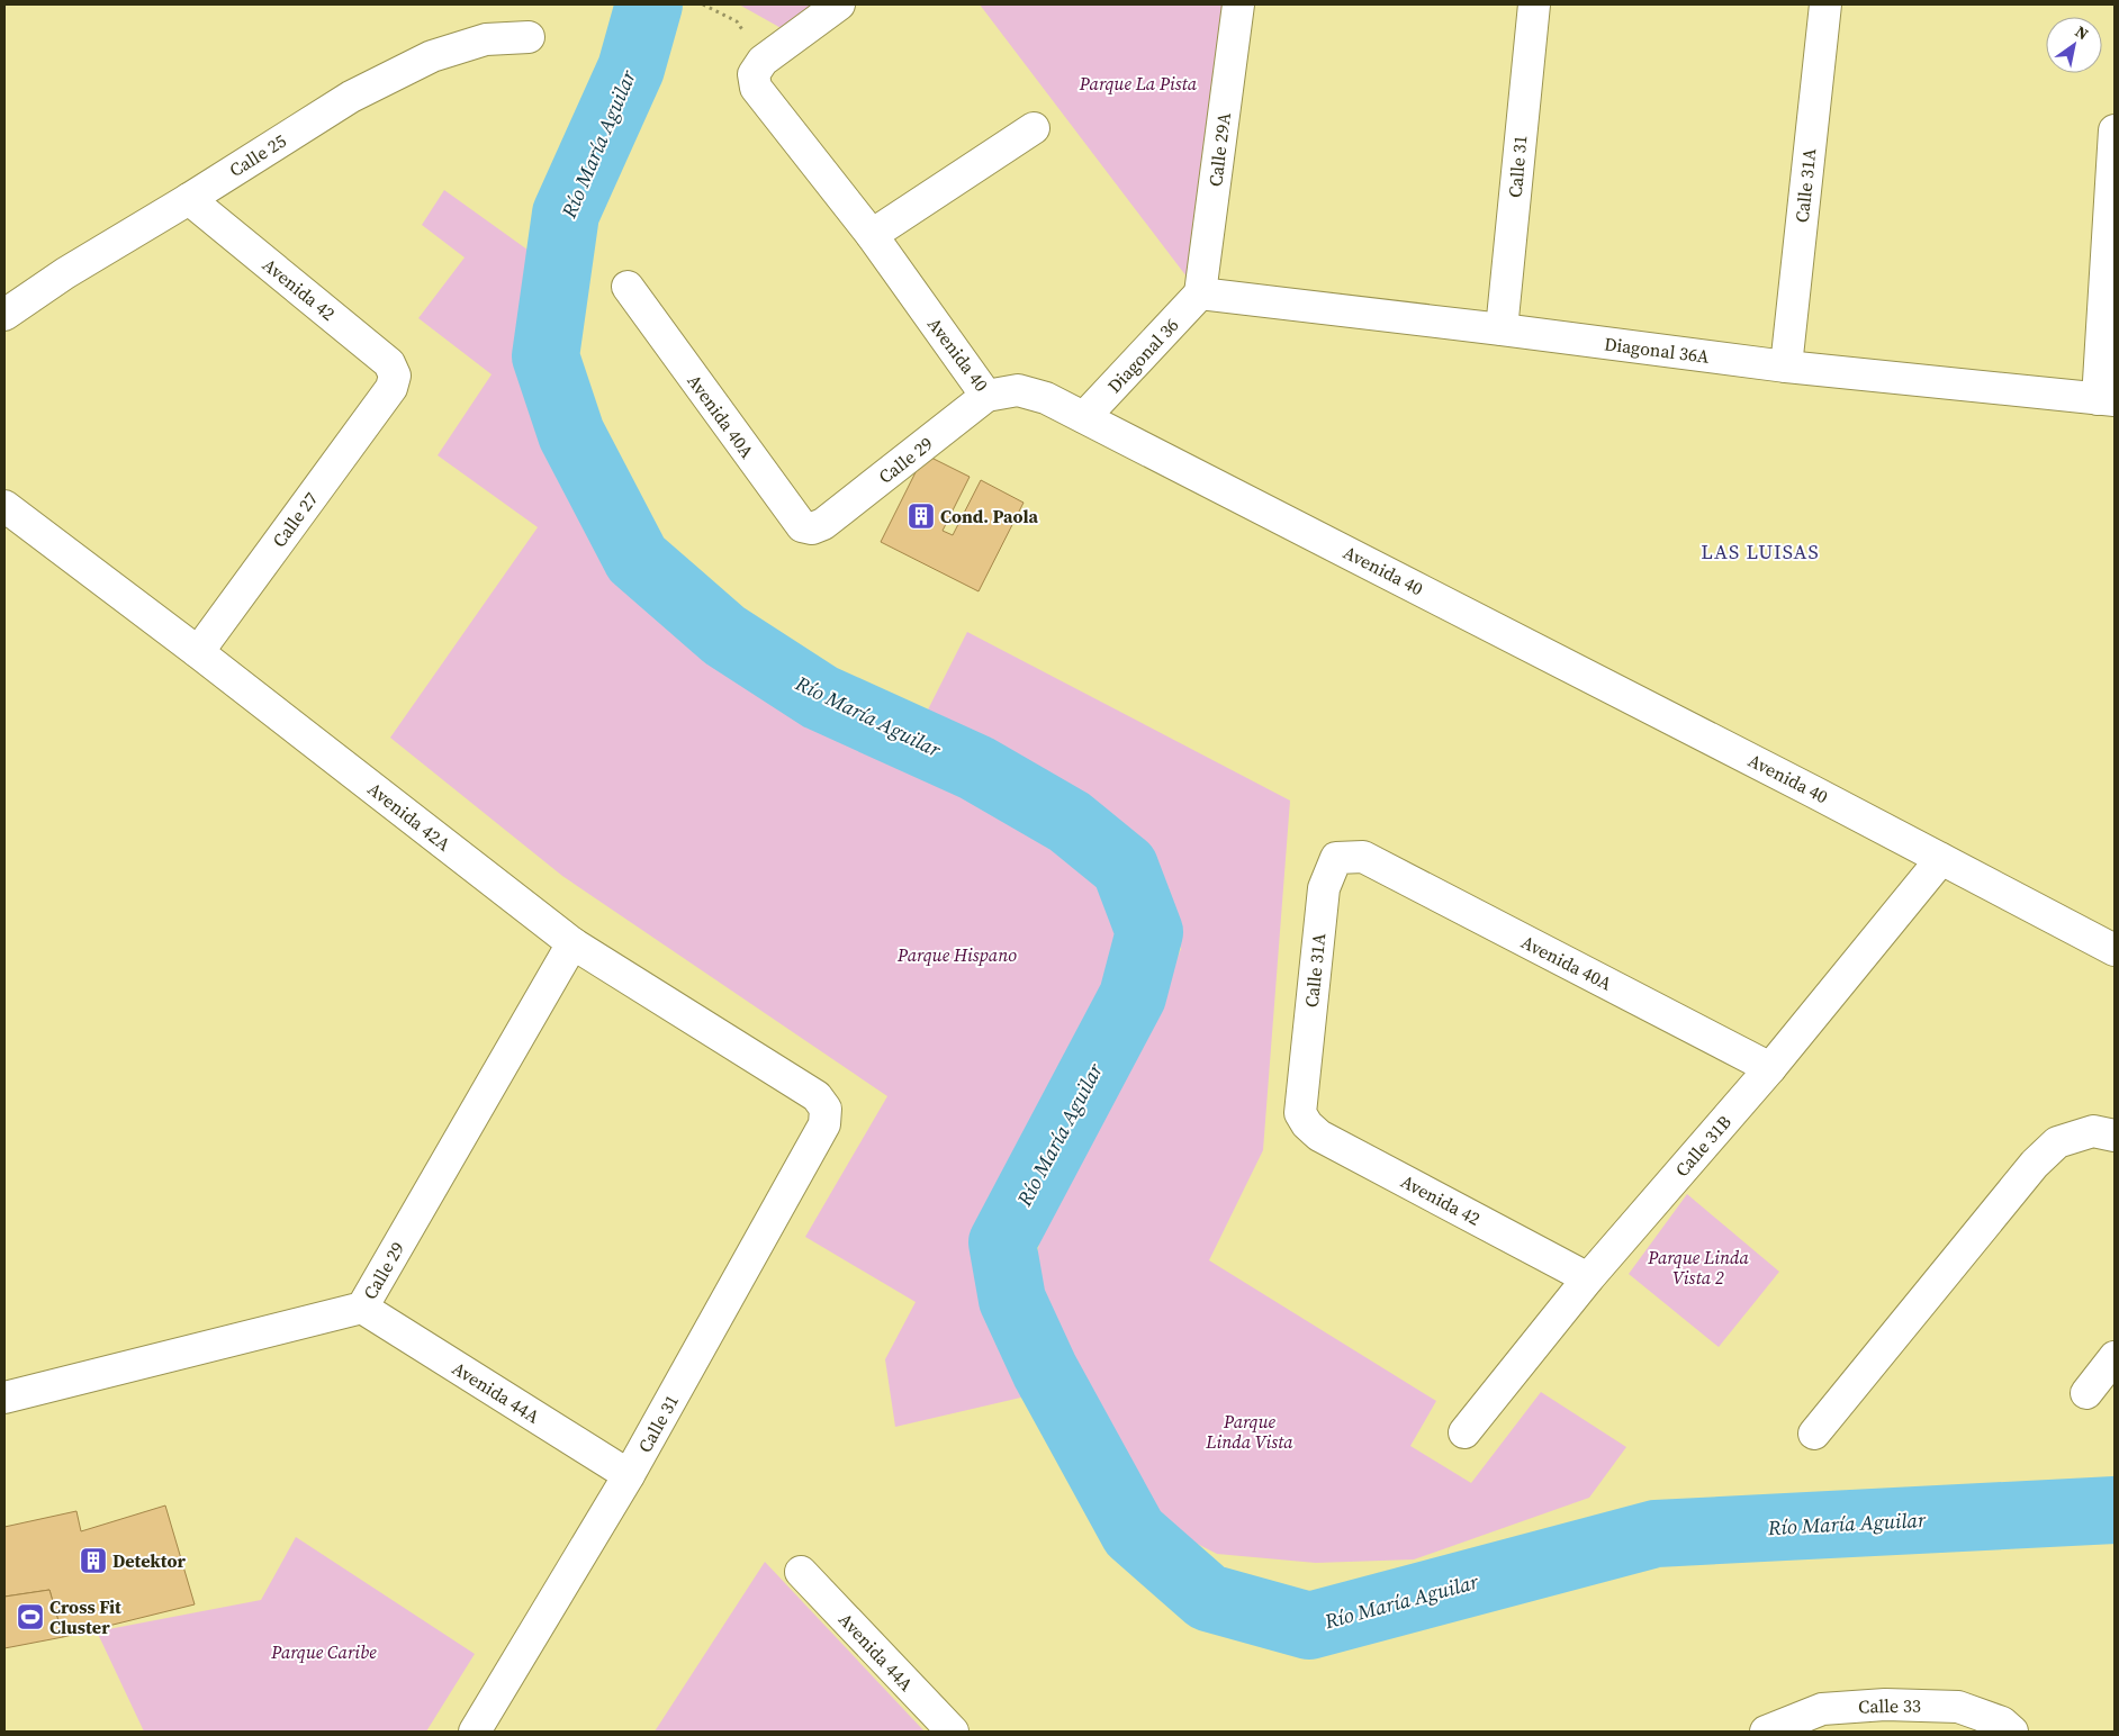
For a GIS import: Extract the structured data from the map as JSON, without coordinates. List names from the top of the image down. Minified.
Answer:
{"streets":{"street":["Calle 29A","Calle 25","Calle 31","Calle 31A","Avenida 42","Diagonal 36A","Avenida 40","Diagonal 36","Avenida 40A","Calle 29","Calle 27","Avenida 42A","Calle 31B","Avenida 44A","Calle 33"]},"crossings":[["Calle 29A","Diagonal 36A"],["Calle 29A","Diagonal 36"],["Calle 25","Avenida 42"],["Calle 31","Diagonal 36A"],["Calle 31","Avenida 42A"],["Calle 31","Avenida 44A"],["Calle 31A","Avenida 42"],["Calle 31A","Diagonal 36A"],["Calle 31A","Avenida 40A"],["Avenida 42","Calle 27"],["Avenida 42","Calle 31B"],["Diagonal 36A","Diagonal 36"],["Avenida 40","Diagonal 36"],["Avenida 40","Calle 29"],["Avenida 40","Calle 31B"],["Avenida 40A","Calle 29"],["Avenida 40A","Calle 31B"],["Calle 29","Avenida 42A"],["Calle 29","Avenida 44A"],["Calle 27","Avenida 42A"]],"districts":["LAS LUISAS"],"water":["Río María Aguilar"],"parks":["Parque La Pista","Parque Hispano","Parque Linda Vista 2","Parque Linda Vista","Parque Caribe"],"places":{"building":["Cond. Paola","Detektor"],"sports":["Cross Fit Cluster"]},"north":"top right"}
